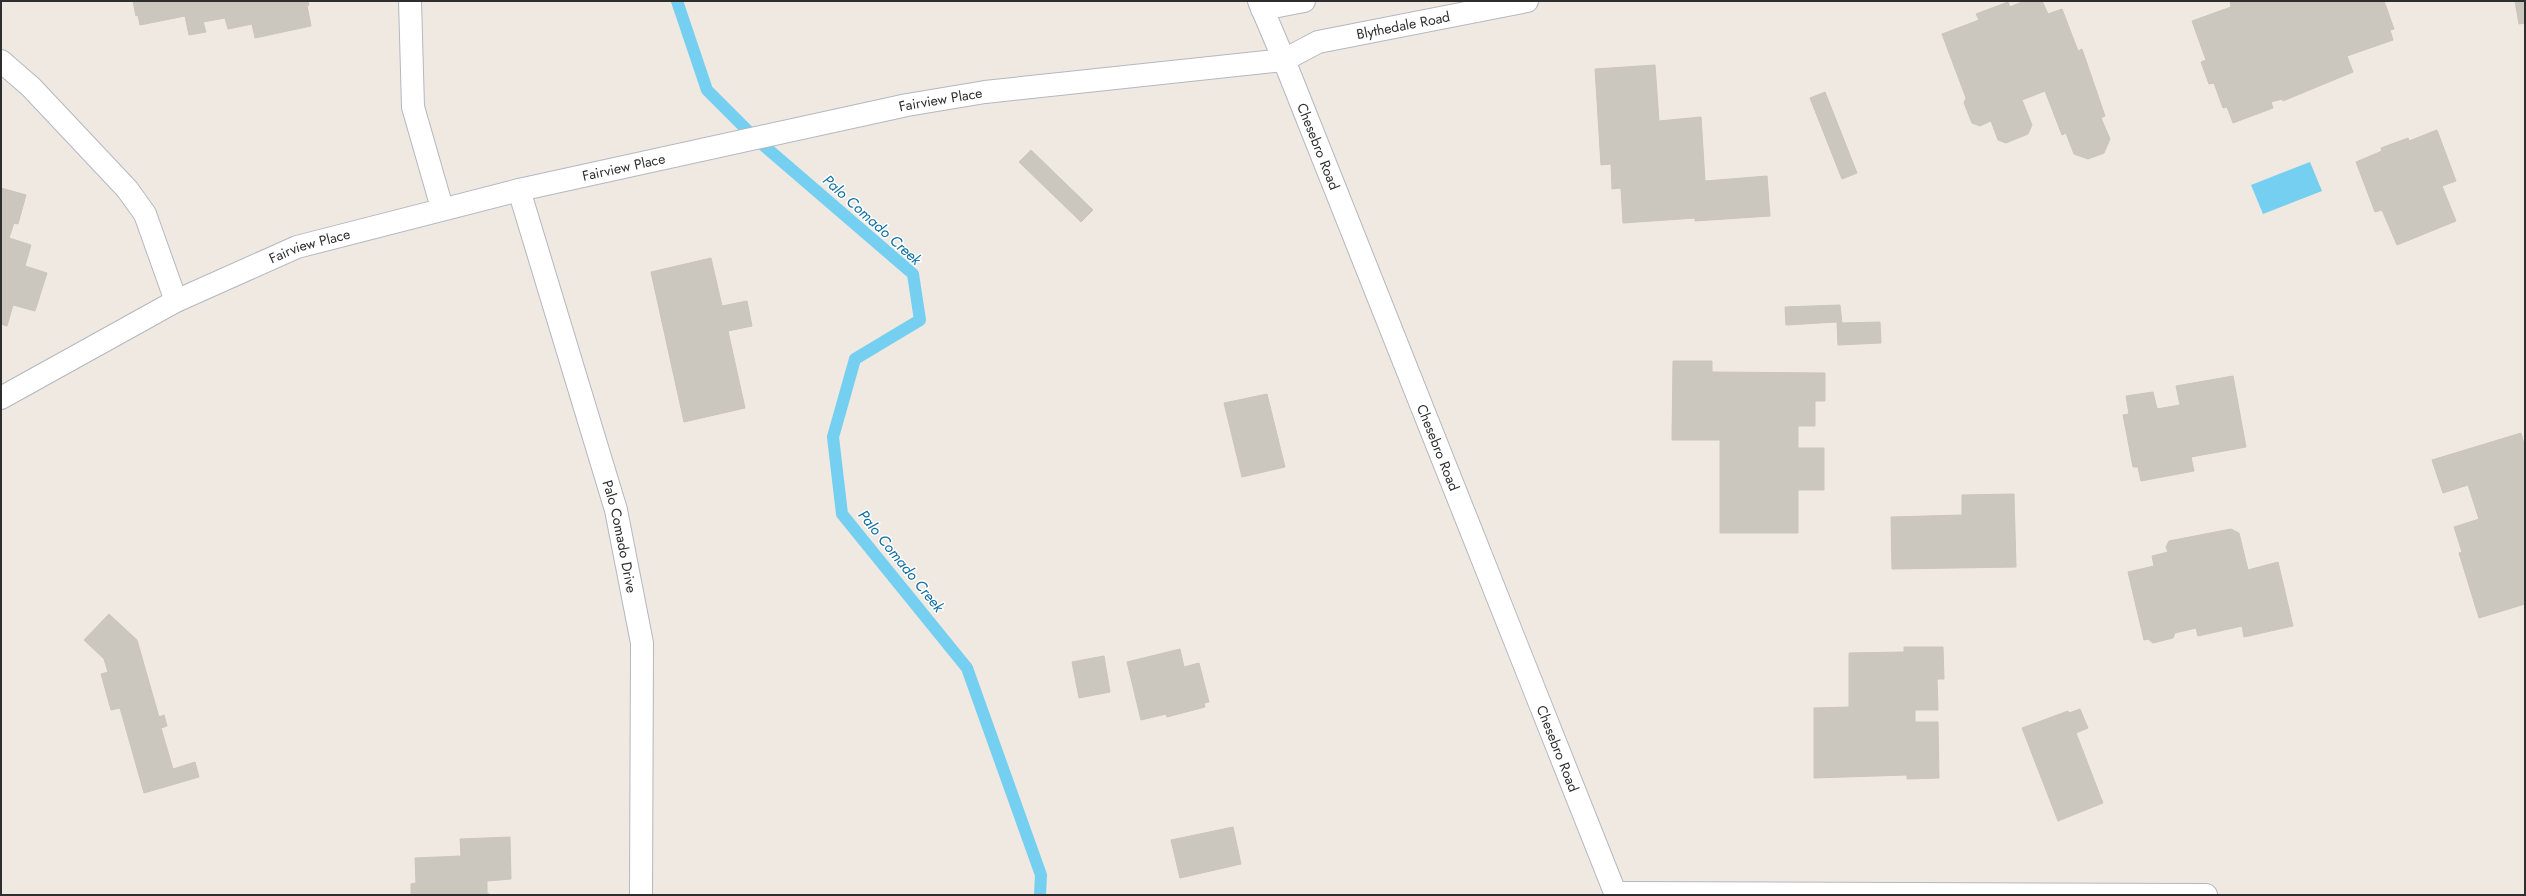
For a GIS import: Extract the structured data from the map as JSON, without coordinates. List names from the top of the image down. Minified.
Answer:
{"streets":{"street":["Blythedale Road","Fairview Place","Chesebro Road","Palo Comado Drive"]},"crossings":[["Blythedale Road","Fairview Place"],["Blythedale Road","Chesebro Road"],["Fairview Place","Chesebro Road"],["Fairview Place","Palo Comado Drive"]],"water":["Palo Comado Creek"]}
